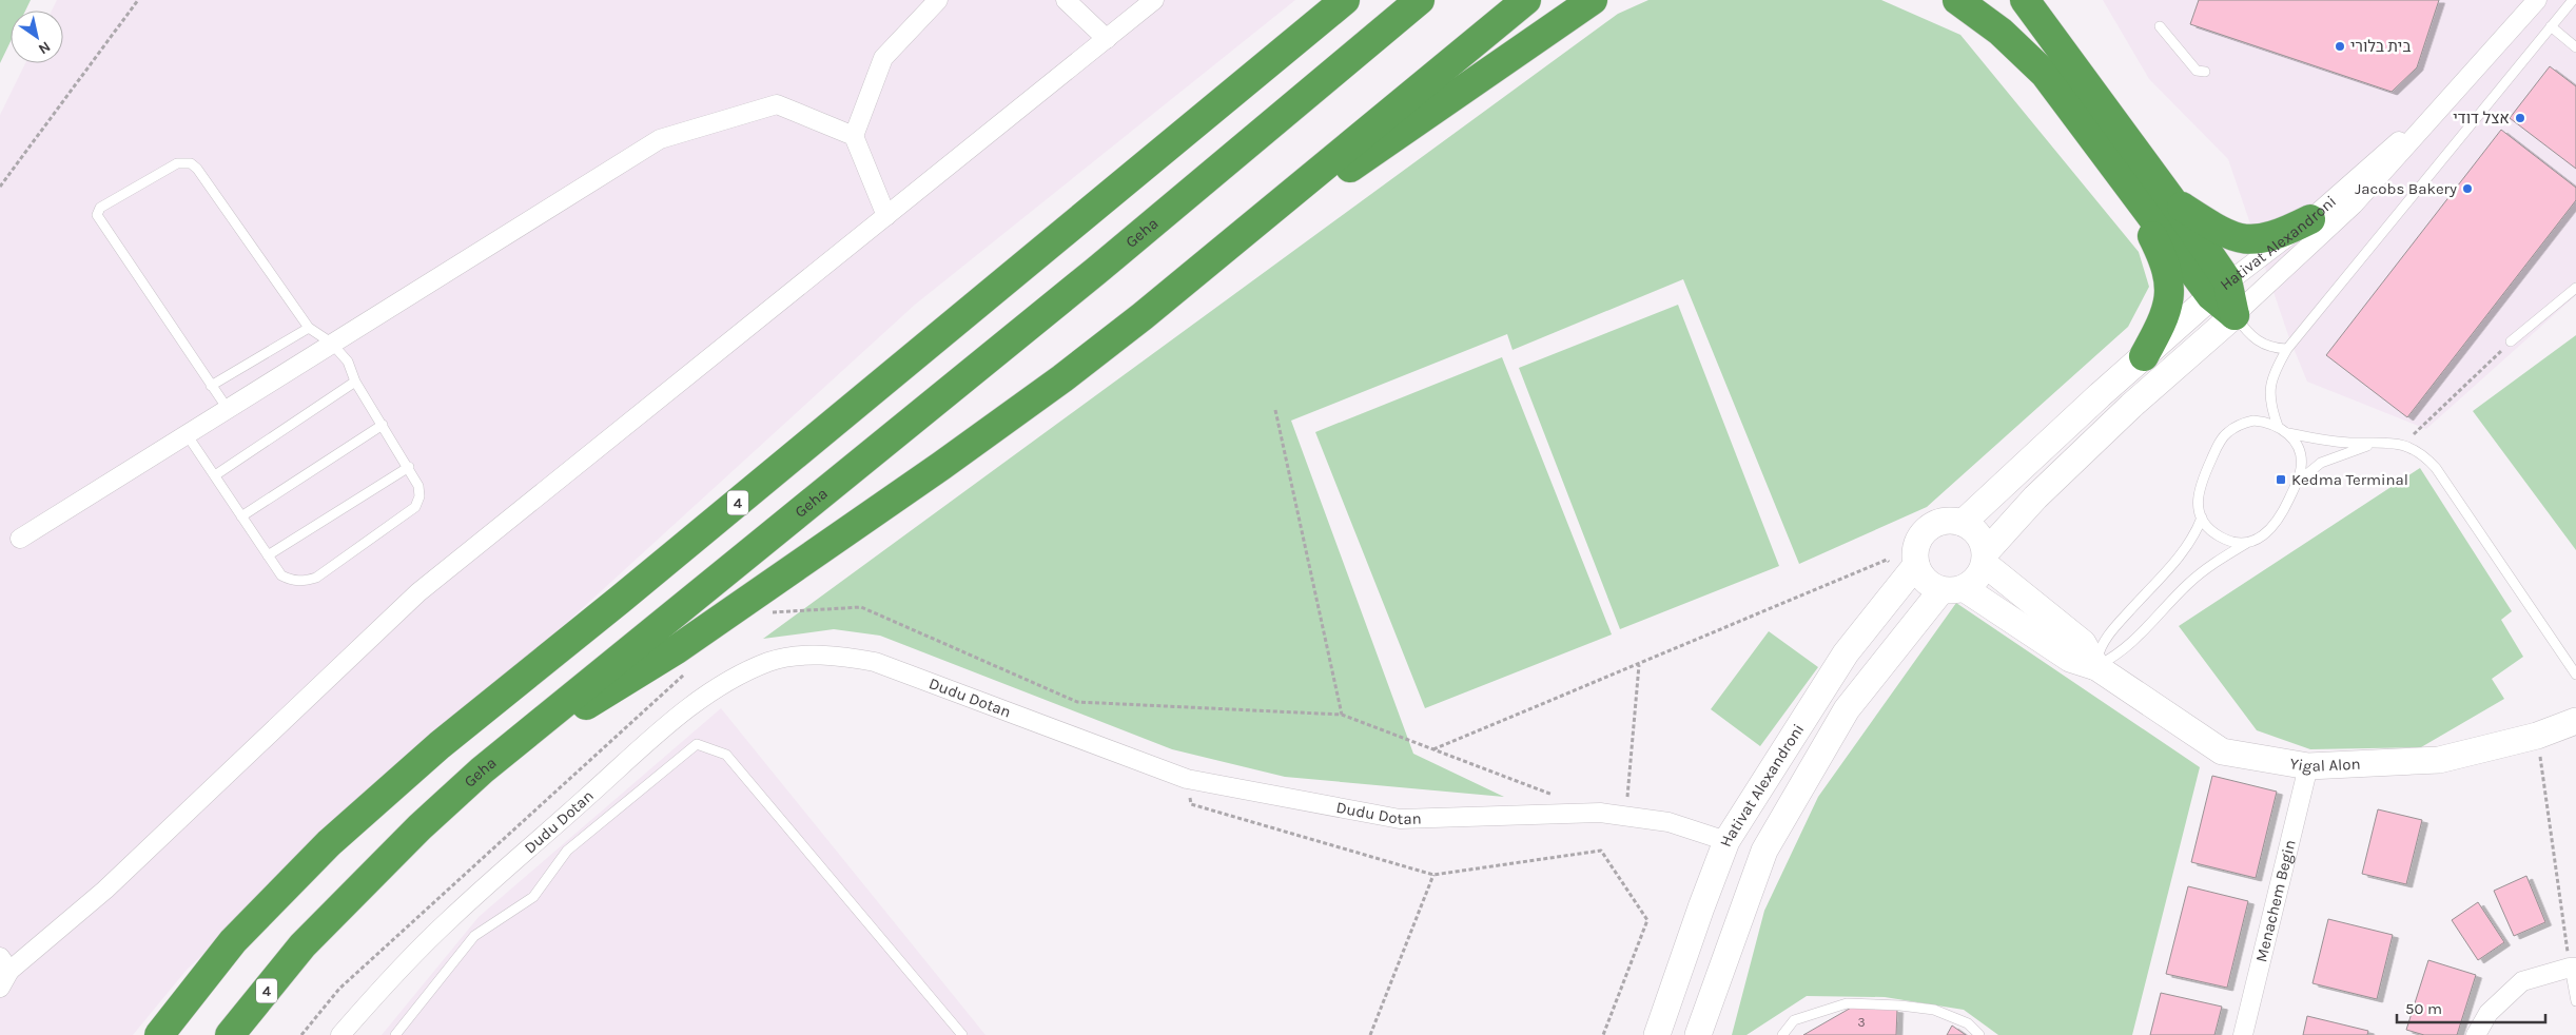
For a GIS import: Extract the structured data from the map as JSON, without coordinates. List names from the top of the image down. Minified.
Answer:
{"streets":{"highway":["Geha","4"],"street":["Hativat Alexandroni","Dudu Dotan","Yigal Alon","Menachem Begin"]},"crossings":[["Hativat Alexandroni","Dudu Dotan"],["Hativat Alexandroni","Yigal Alon"],["Yigal Alon","Menachem Begin"]],"places":{"other":["בית בלורי","אצל דודי","Jacobs Bakery"],"transit":["Kedma Terminal"]},"house_numbers":["3"],"scale_bar":"50 m","north":"bottom right"}
